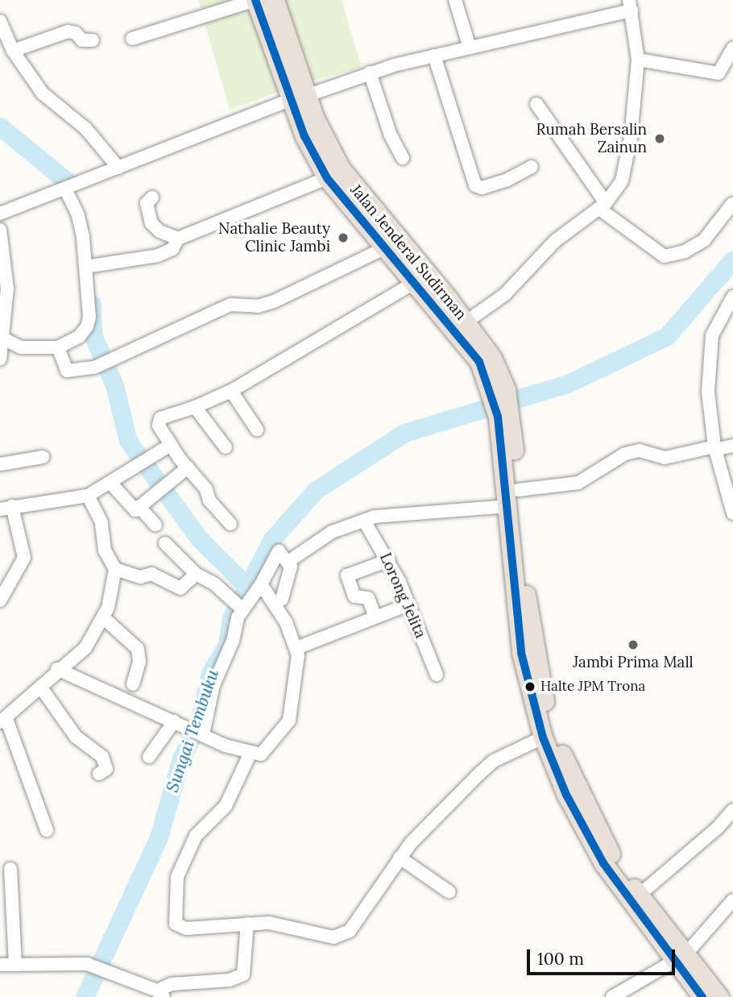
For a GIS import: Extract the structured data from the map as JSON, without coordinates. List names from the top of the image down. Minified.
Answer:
{"streets":{"highway":["Jalan Jenderal Sudirman"],"street":["Lorong Jelita"]},"water":["Sungai Tembuku"],"places":["Rumah Bersalin Zainun","Nathalie Beauty Clinic Jambi","Jambi Prima Mall","Halte JPM Trona"],"scale_bar":"100 m"}
